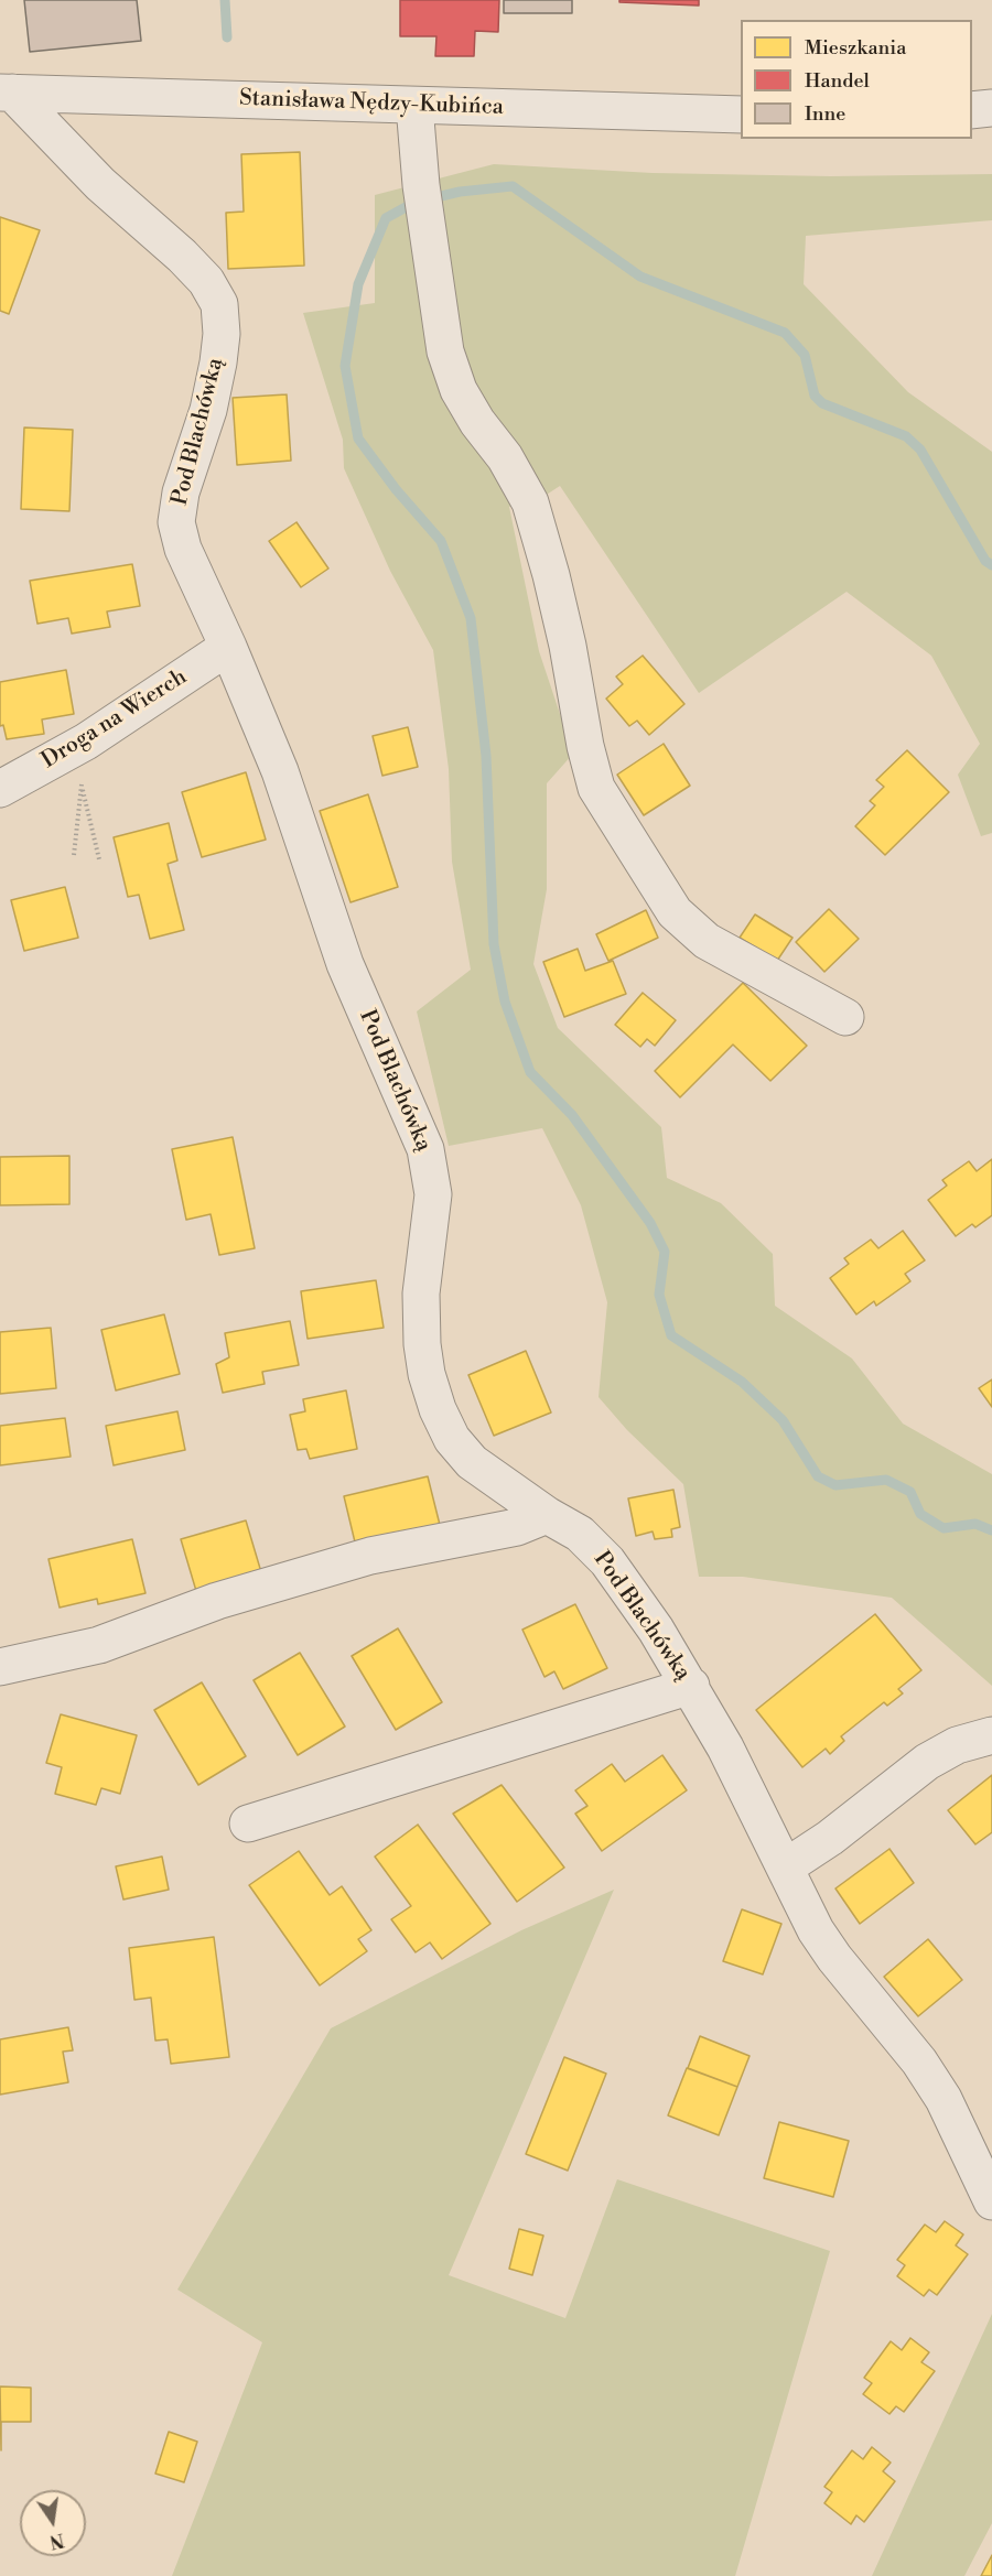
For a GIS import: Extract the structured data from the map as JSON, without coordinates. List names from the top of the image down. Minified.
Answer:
{"streets":{"street":["Stanisława Nędzy-Kubińca","Pod Blachówką","Droga na Wierch"]},"crossings":[["Stanisława Nędzy-Kubińca","Pod Blachówką"],["Pod Blachówką","Droga na Wierch"]],"legend":["Mieszkania","Handel","Inne"],"north":"bottom"}
